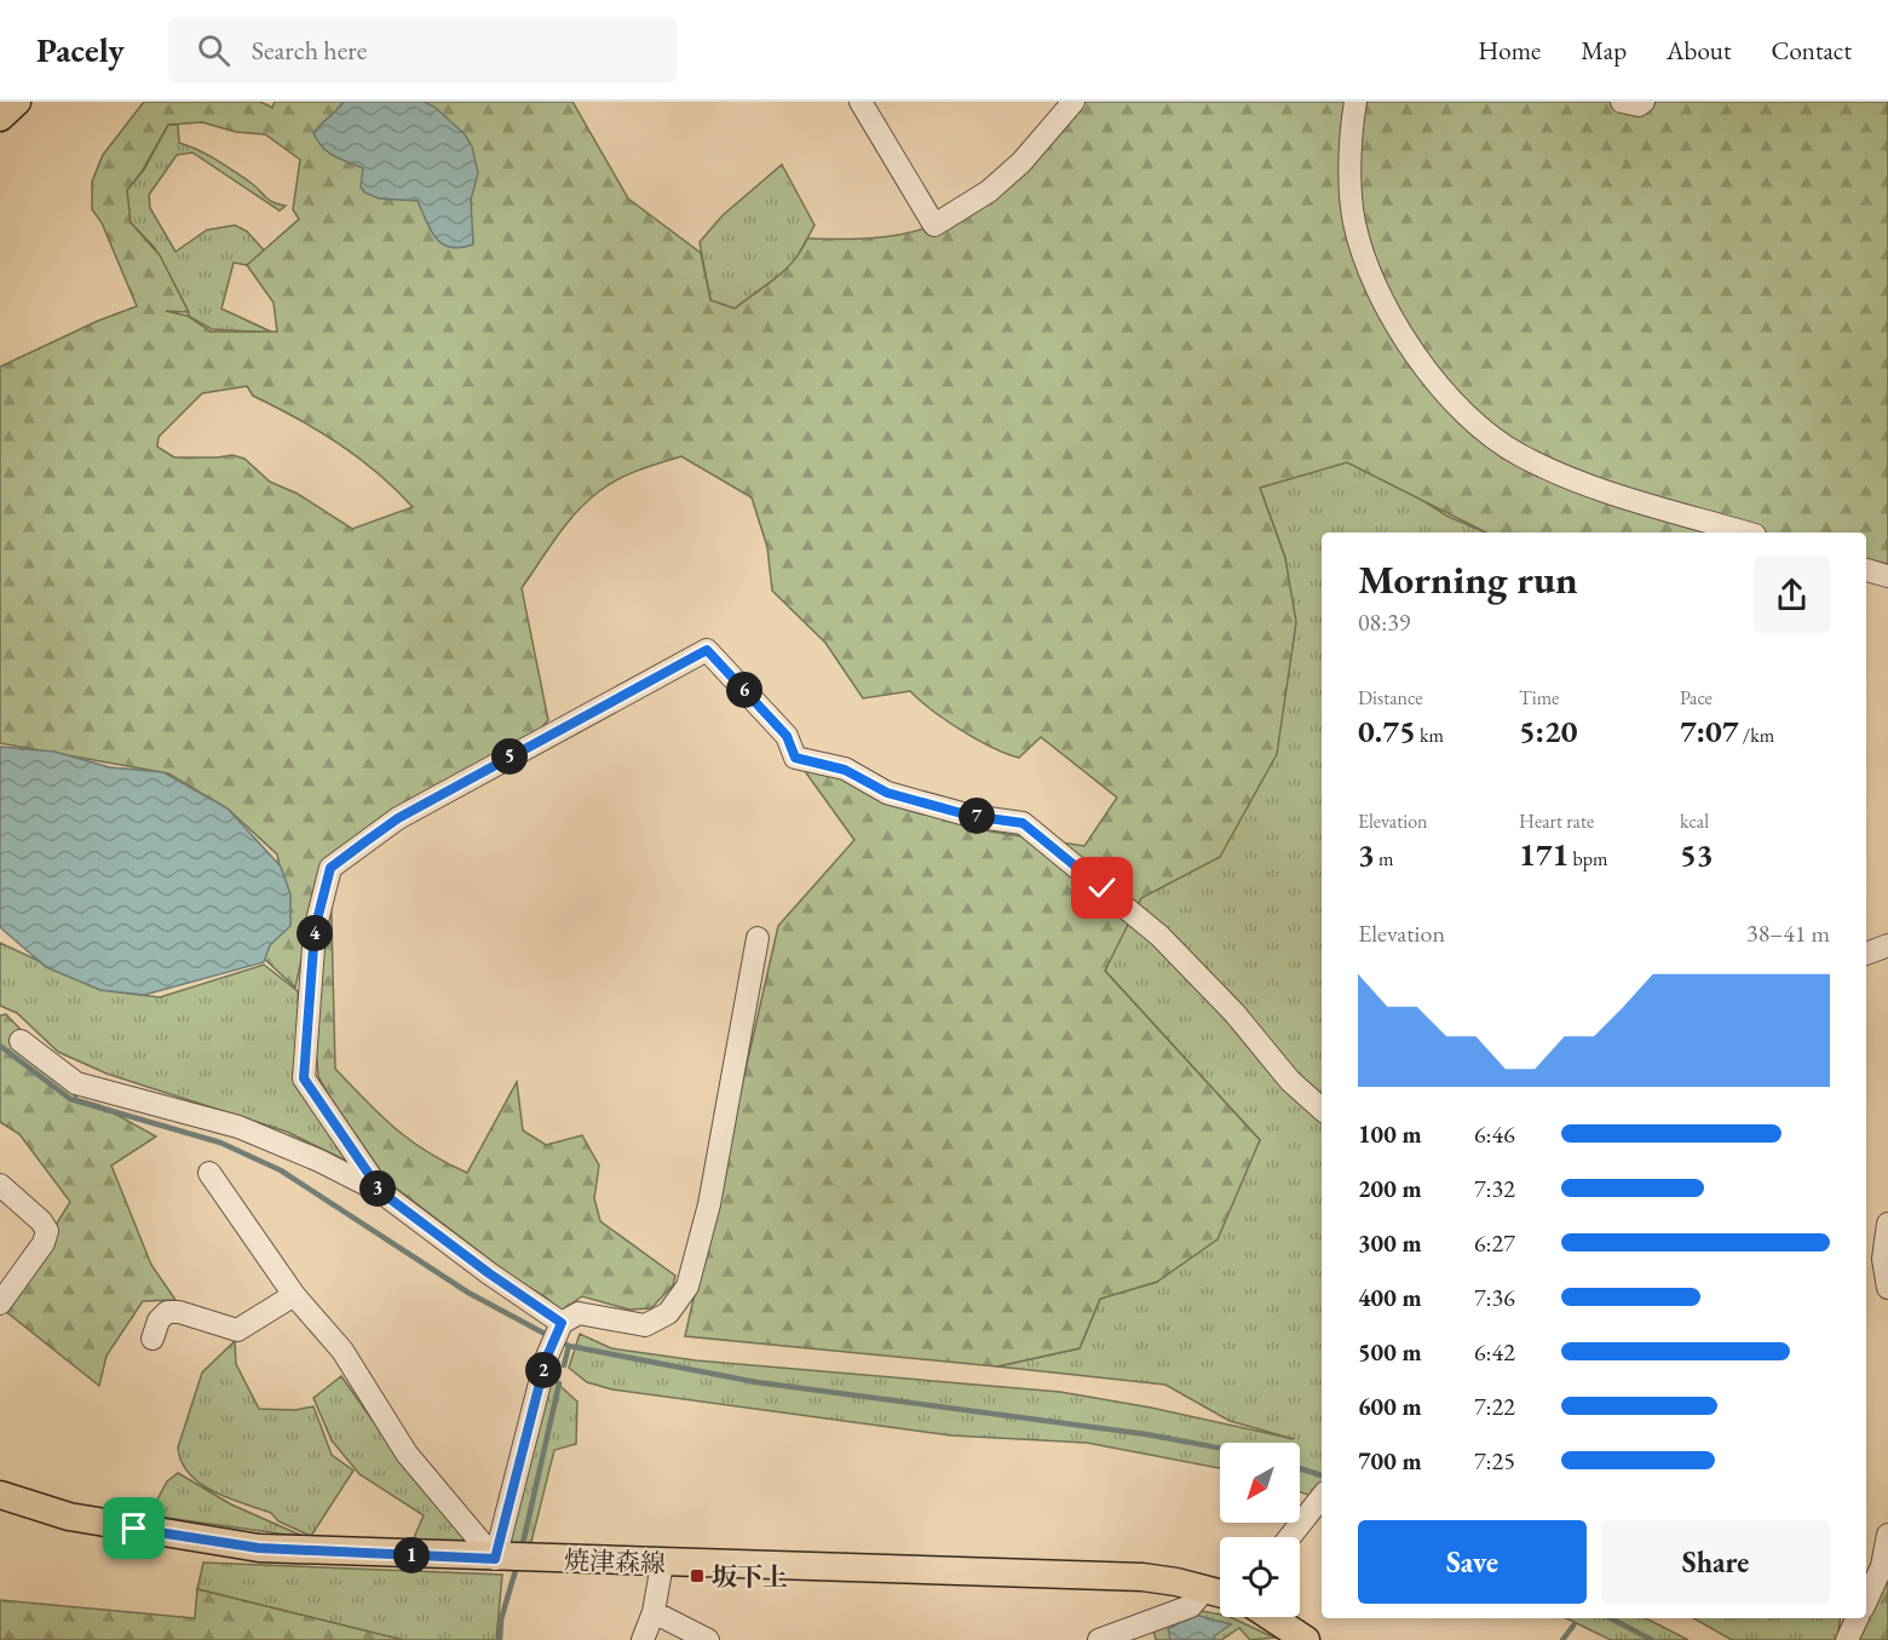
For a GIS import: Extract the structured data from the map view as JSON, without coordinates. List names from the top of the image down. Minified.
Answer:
{"streets":{"main road":["焼津森線"]},"places":{"transit":["坂下上"]},"north":"bottom left","page":{"header":"Pacely","search":"Search here","nav":["Home","Map","About","Contact"],"heading":["Morning run","08:39"],"stats":[["Distance","0.75 km"],["Time","5:20"],["Pace","7:07 /km"],["Elevation","3 m"],["Heart rate","171 bpm"],["kcal","53"]],"pins":["6","5","7","4","3","2","1"],"chart":["Elevation","38–41 m"],"list":[{"name":"100 m","note":"6:46"},{"name":"200 m","note":"7:32"},{"name":"300 m","note":"6:27"},{"name":"400 m","note":"7:36"},{"name":"500 m","note":"6:42"},{"name":"600 m","note":"7:22"},{"name":"700 m","note":"7:25"}],"buttons":["Save","Share"]}}
